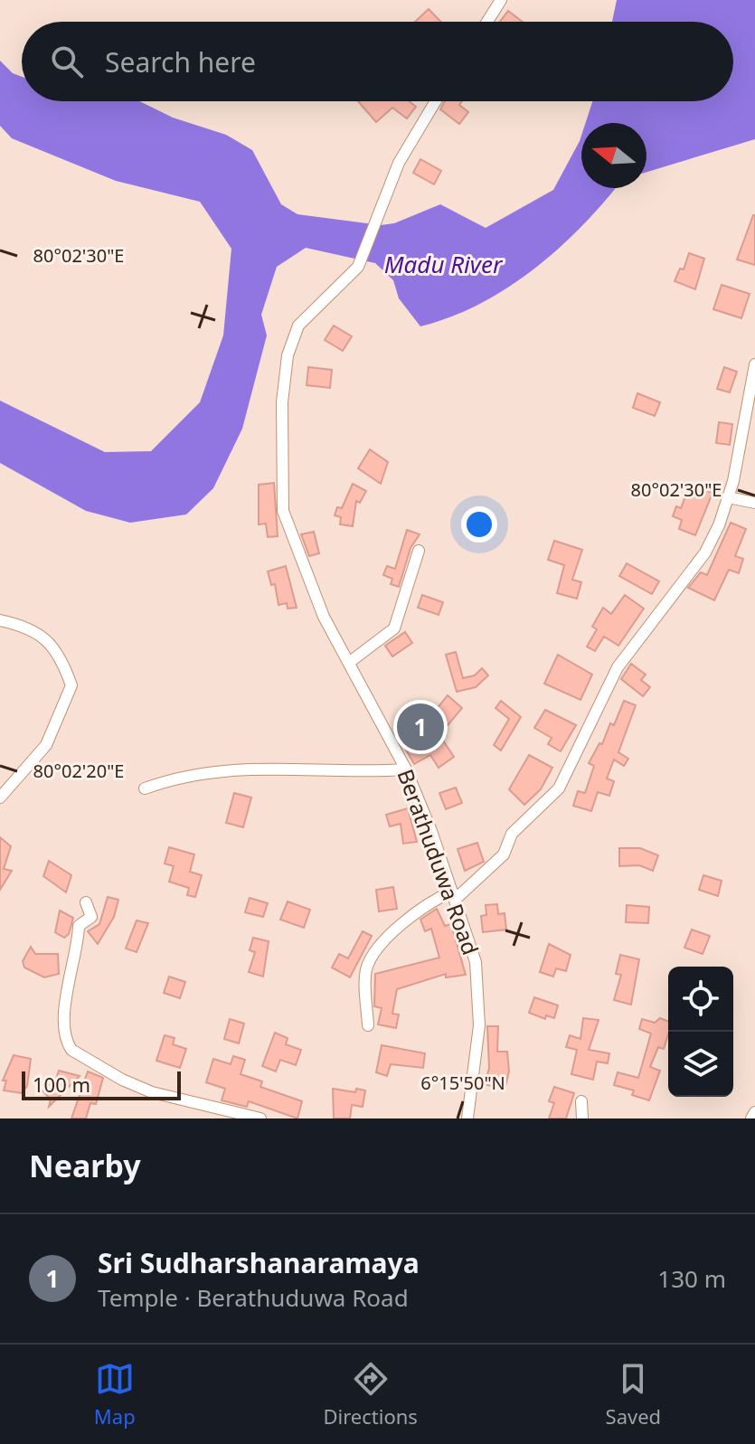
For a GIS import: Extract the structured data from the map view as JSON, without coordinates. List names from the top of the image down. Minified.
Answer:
{"streets":{"street":["Berathuduwa Road"]},"water":["Madu River"],"scale_bar":"100 m","north":"left","page":{"search":"Search here","pins":"1","scale":"100 m","heading":"Nearby","list":[{"mark":"1","name":"Sri Sudharshanaramaya","note":"Temple · Berathuduwa Road","value":"130 m"}],"nav":["Map","Directions","Saved"]},"coordinates":["80°02'30\"E","80°02'20\"E","6°15'50\"N"]}
